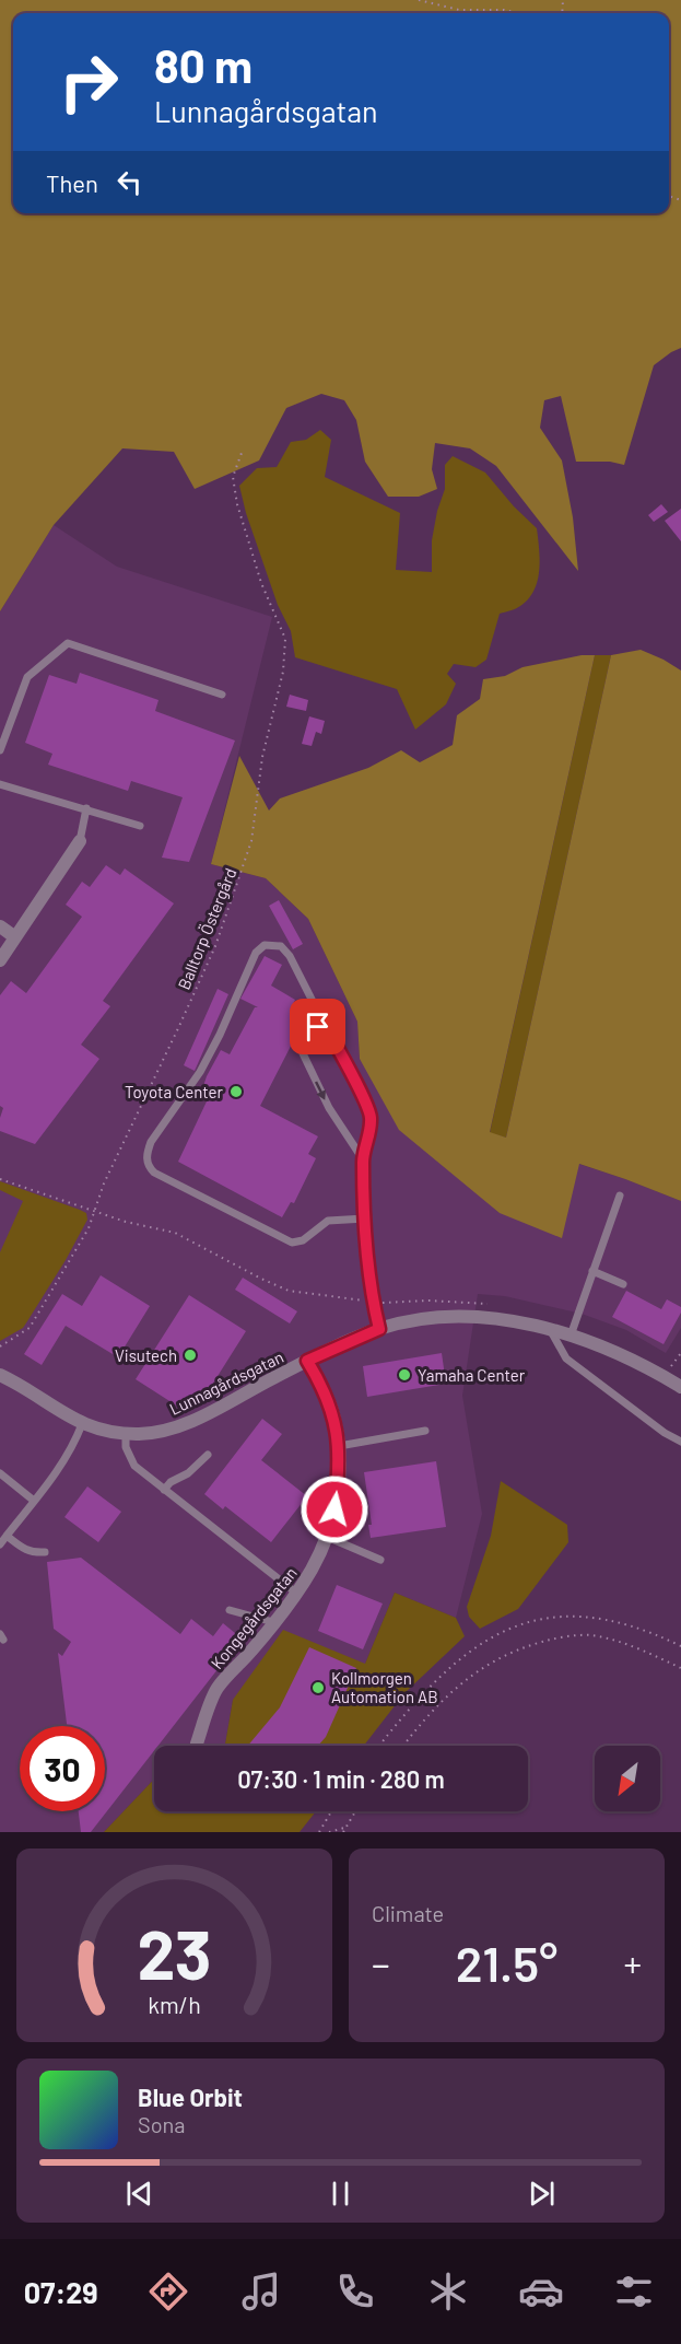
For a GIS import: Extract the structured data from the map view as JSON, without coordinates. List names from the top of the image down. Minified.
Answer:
{"streets":{"street":["Lunnagårdsgatan","Kongegårdsgatan"],"path":["Balltorp Östergård"]},"crossings":[["Lunnagårdsgatan","Kongegårdsgatan"]],"places":["Toyota Center","Visutech","Yamaha Center","Kollmorgen Automation AB"],"north":"bottom left","page":{"turn":["80 m","Lunnagårdsgatan"],"then":"Then","limit":"30","trip":"07:30 · 1 min · 280 m","tile":"Climate","heat":["−","21.5°","+"],"song":["Blue Orbit","Sona"],"tabs":"07:29","gauge":["23","km/h"]}}
